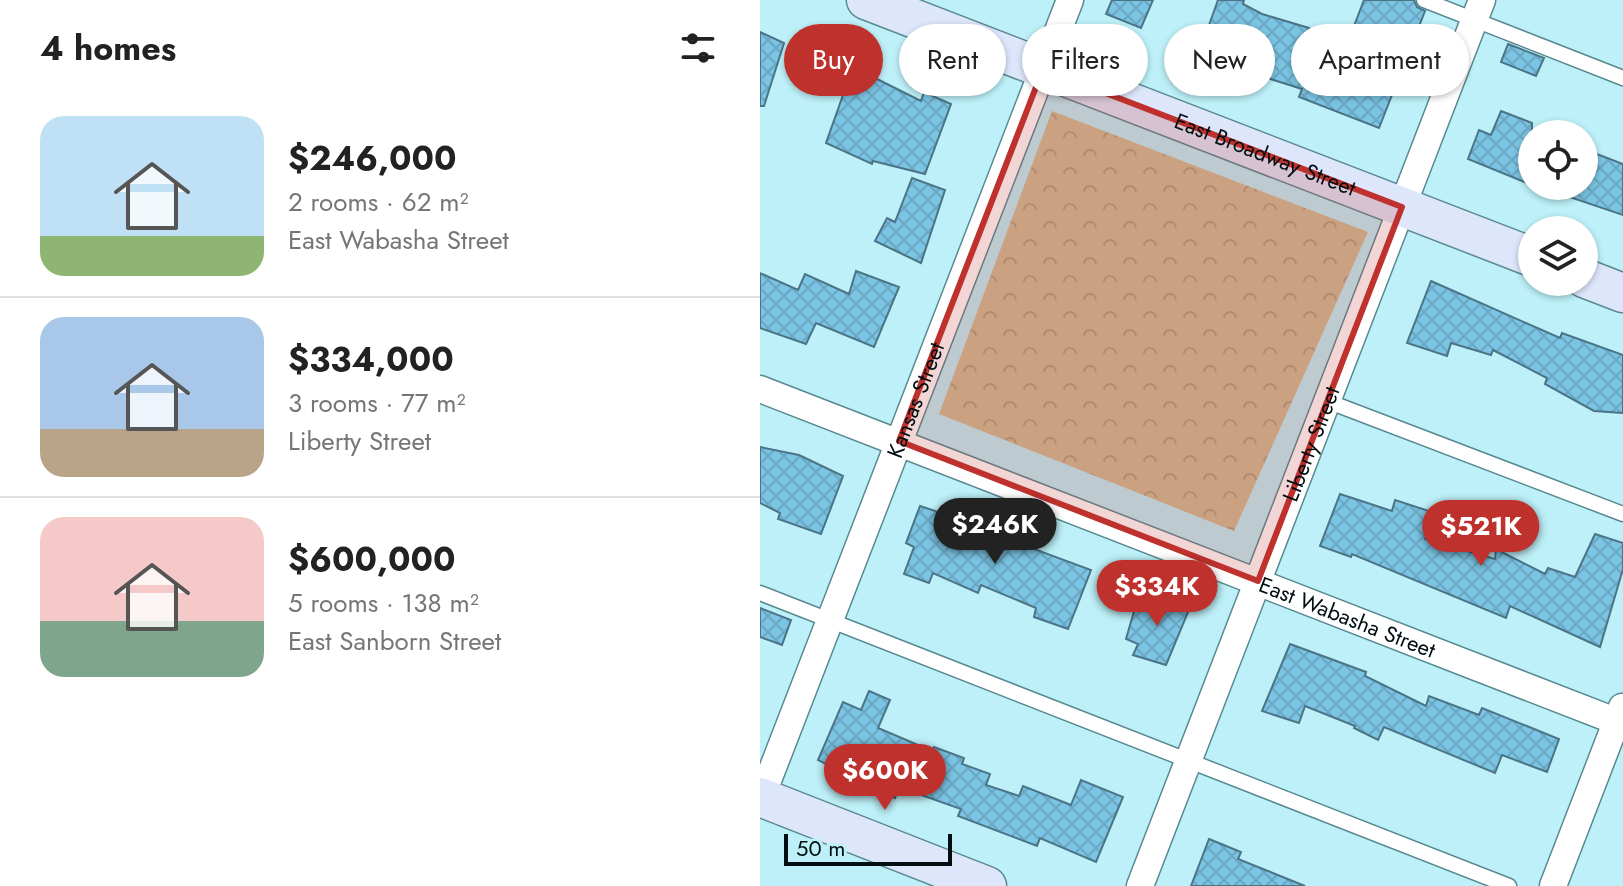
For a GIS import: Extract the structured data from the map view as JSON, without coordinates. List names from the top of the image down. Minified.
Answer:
{"streets":{"main road":["East Broadway Street"],"street":["Kansas Street","Liberty Street","East Wabasha Street"]},"crossings":[["East Broadway Street","Liberty Street"],["Kansas Street","East Wabasha Street"],["Liberty Street","East Wabasha Street"]],"scale_bar":"50 m","page":{"heading":"4 homes","chip":["Buy","Rent","Filters","New","Apartment"],"list":[{"name":"$246,000","note":"2 rooms · 62 m² · East Wabasha Street"},{"name":"$334,000","note":"3 rooms · 77 m² · Liberty Street"},{"name":"$600,000","note":"5 rooms · 138 m² · East Sanborn Street"}],"price":["$246K","$521K","$334K","$600K"],"scale":"50 m"}}
